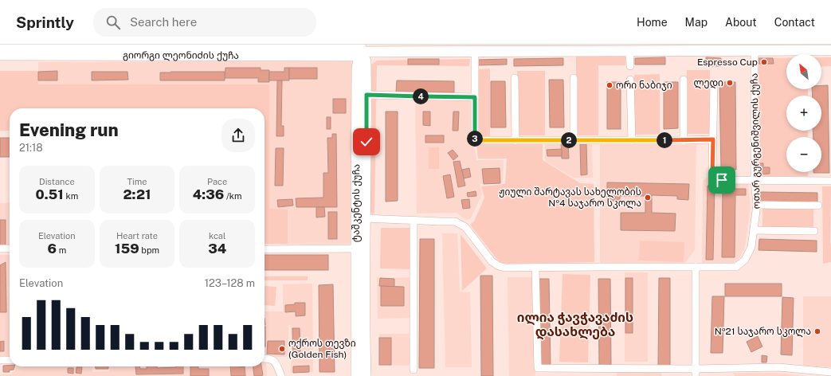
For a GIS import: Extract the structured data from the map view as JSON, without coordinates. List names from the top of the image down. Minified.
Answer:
{"streets":{"street":["გიორგი ლეონიძის ქუჩა","ოთარ გურგენიშვილის ქუჩა","ტაშკენტის ქუჩა"]},"crossings":[["გიორგი ლეონიძის ქუჩა","ოთარ გურგენიშვილის ქუჩა"],["გიორგი ლეონიძის ქუჩა","ტაშკენტის ქუჩა"],["ოთარ გურგენიშვილის ქუჩა","ტაშკენტის ქუჩა"]],"districts":["ილია ჭავჭავაძის დასახლება"],"places":["Espresso Cup","ლედი","ორი ნაბიჯი","ჟიული შარტავას სახელობის №4 საჯარო სკოლა","№21 საჯარო სკოლა","ოქროს თევზი (Golden Fish)"],"north":"top left","page":{"header":"Sprintly","search":"Search here","nav":["Home","Map","About","Contact"],"map_buttons":["+","−"],"pins":["4","3","1","2"],"heading":["Evening run","21:18"],"stats":[["Distance","0.51 km"],["Time","2:21"],["Pace","4:36 /km"],["Elevation","6 m"],["Heart rate","159 bpm"],["kcal","34"]],"chart":["Elevation","123–128 m"]}}
